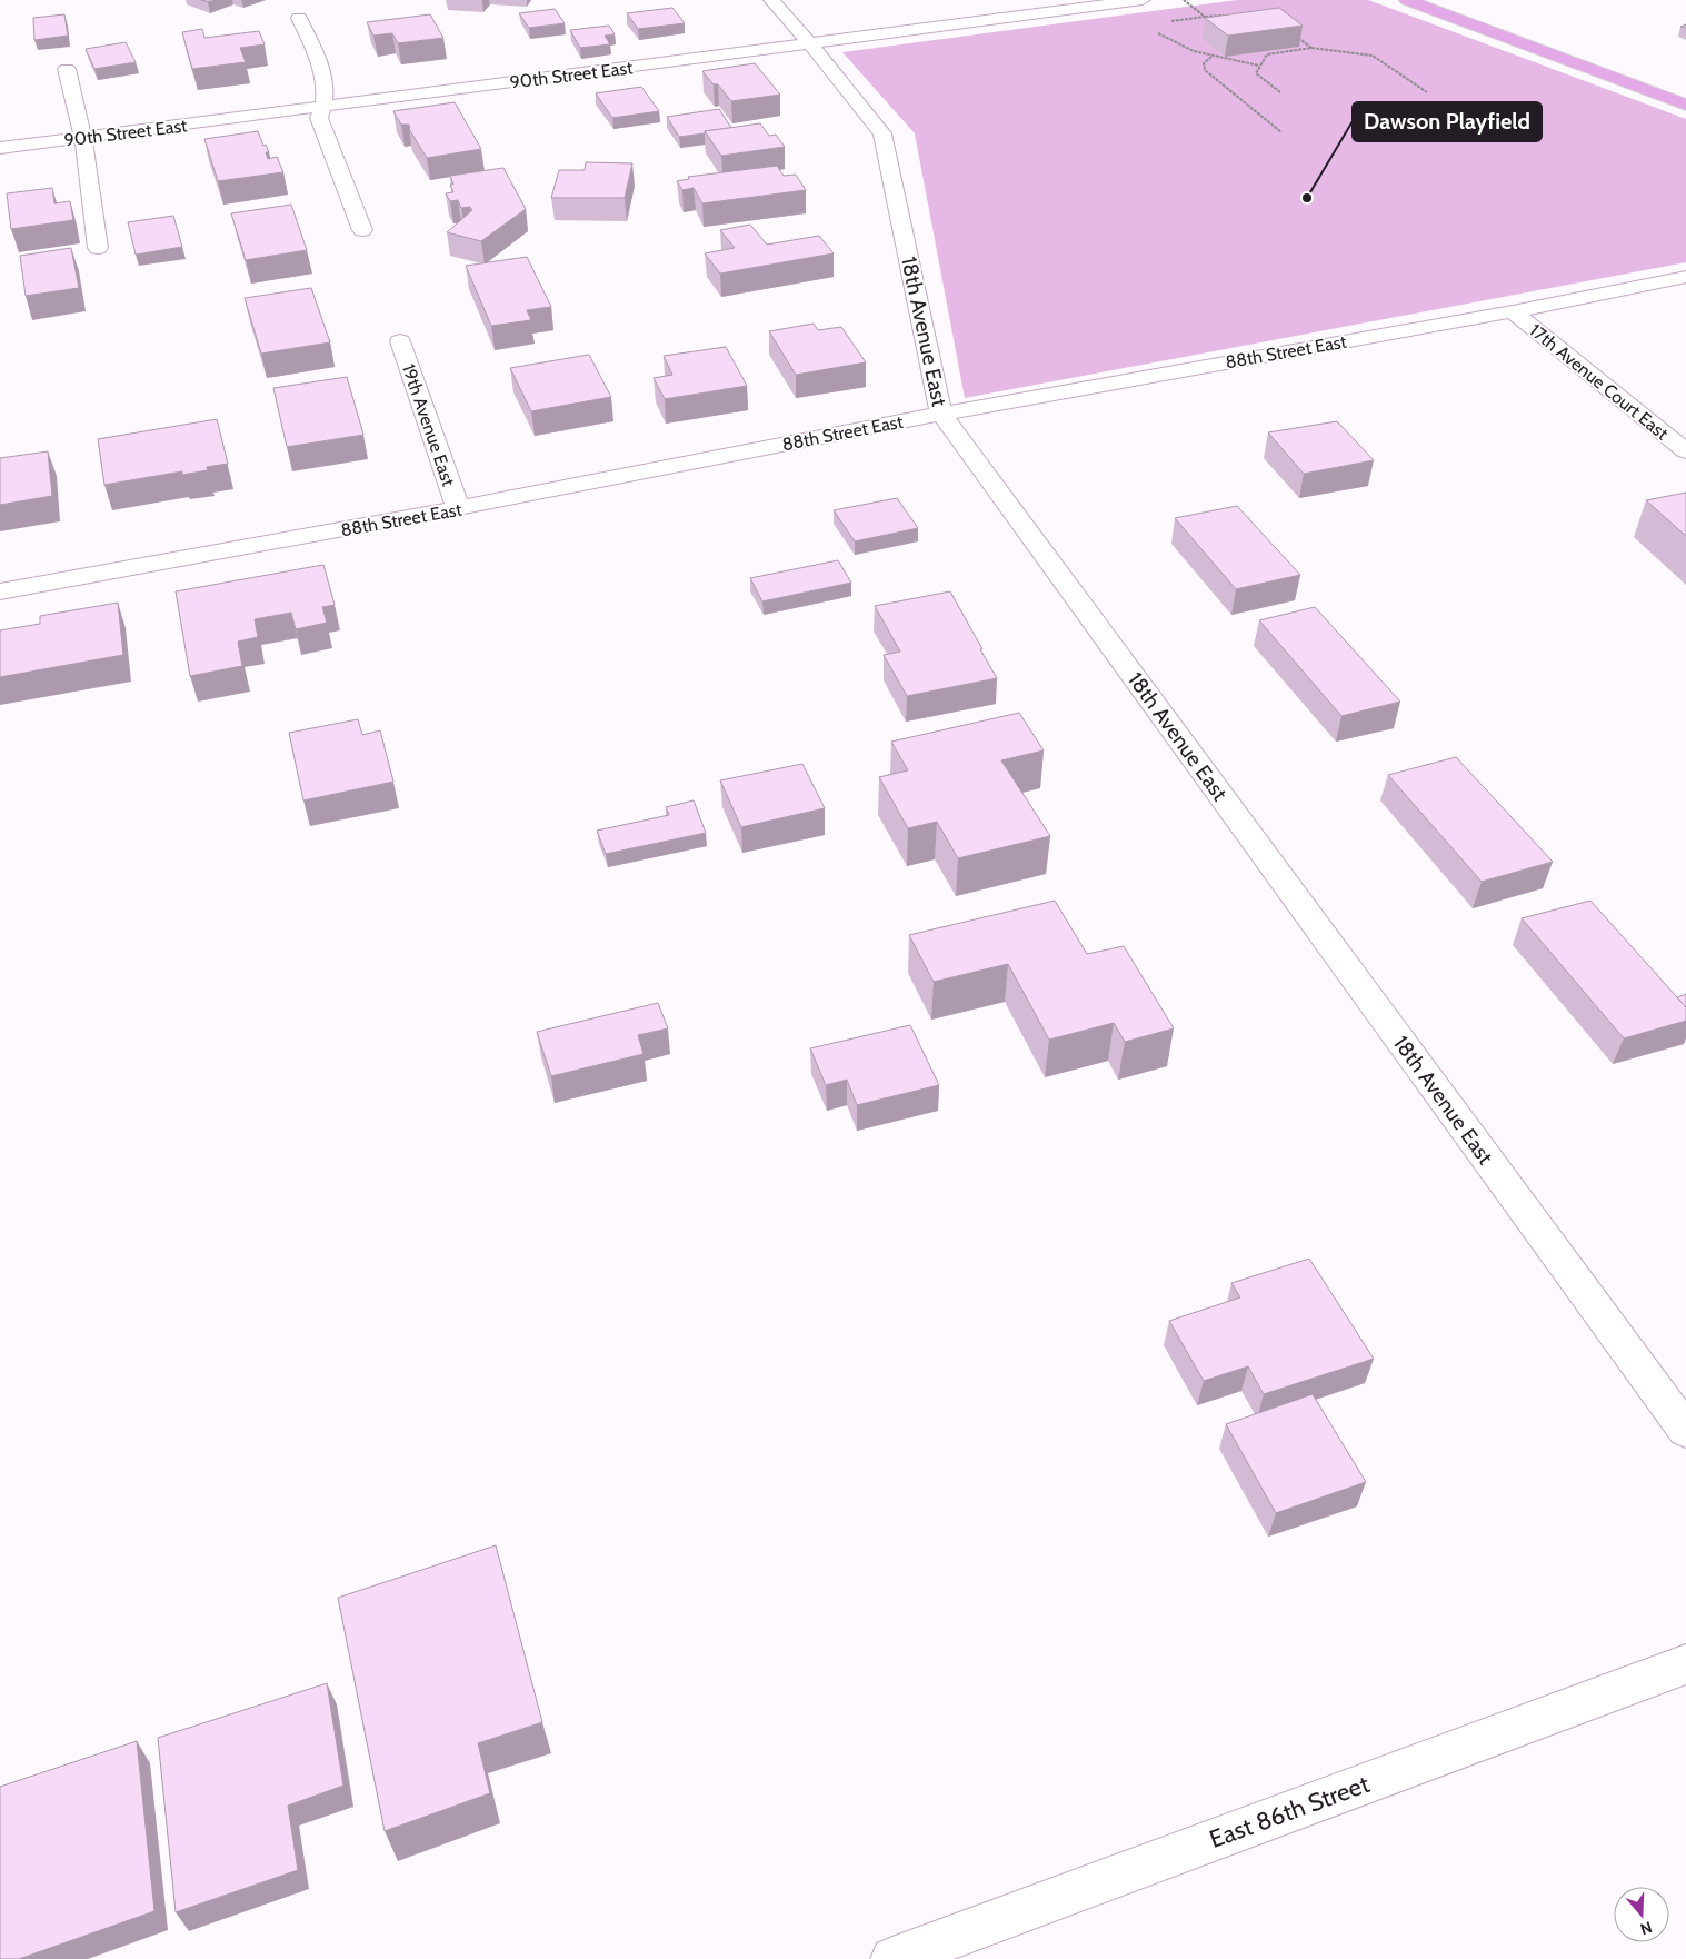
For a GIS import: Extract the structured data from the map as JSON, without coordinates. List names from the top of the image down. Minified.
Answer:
{"streets":{"street":["90th Street East","18th Avenue East","88th Street East","17th Avenue Court East","19th Avenue East","East 86th Street"]},"crossings":[["90th Street East","18th Avenue East"],["18th Avenue East","88th Street East"],["88th Street East","17th Avenue Court East"],["88th Street East","19th Avenue East"]],"places":["Dawson Playfield"],"north":"bottom"}
